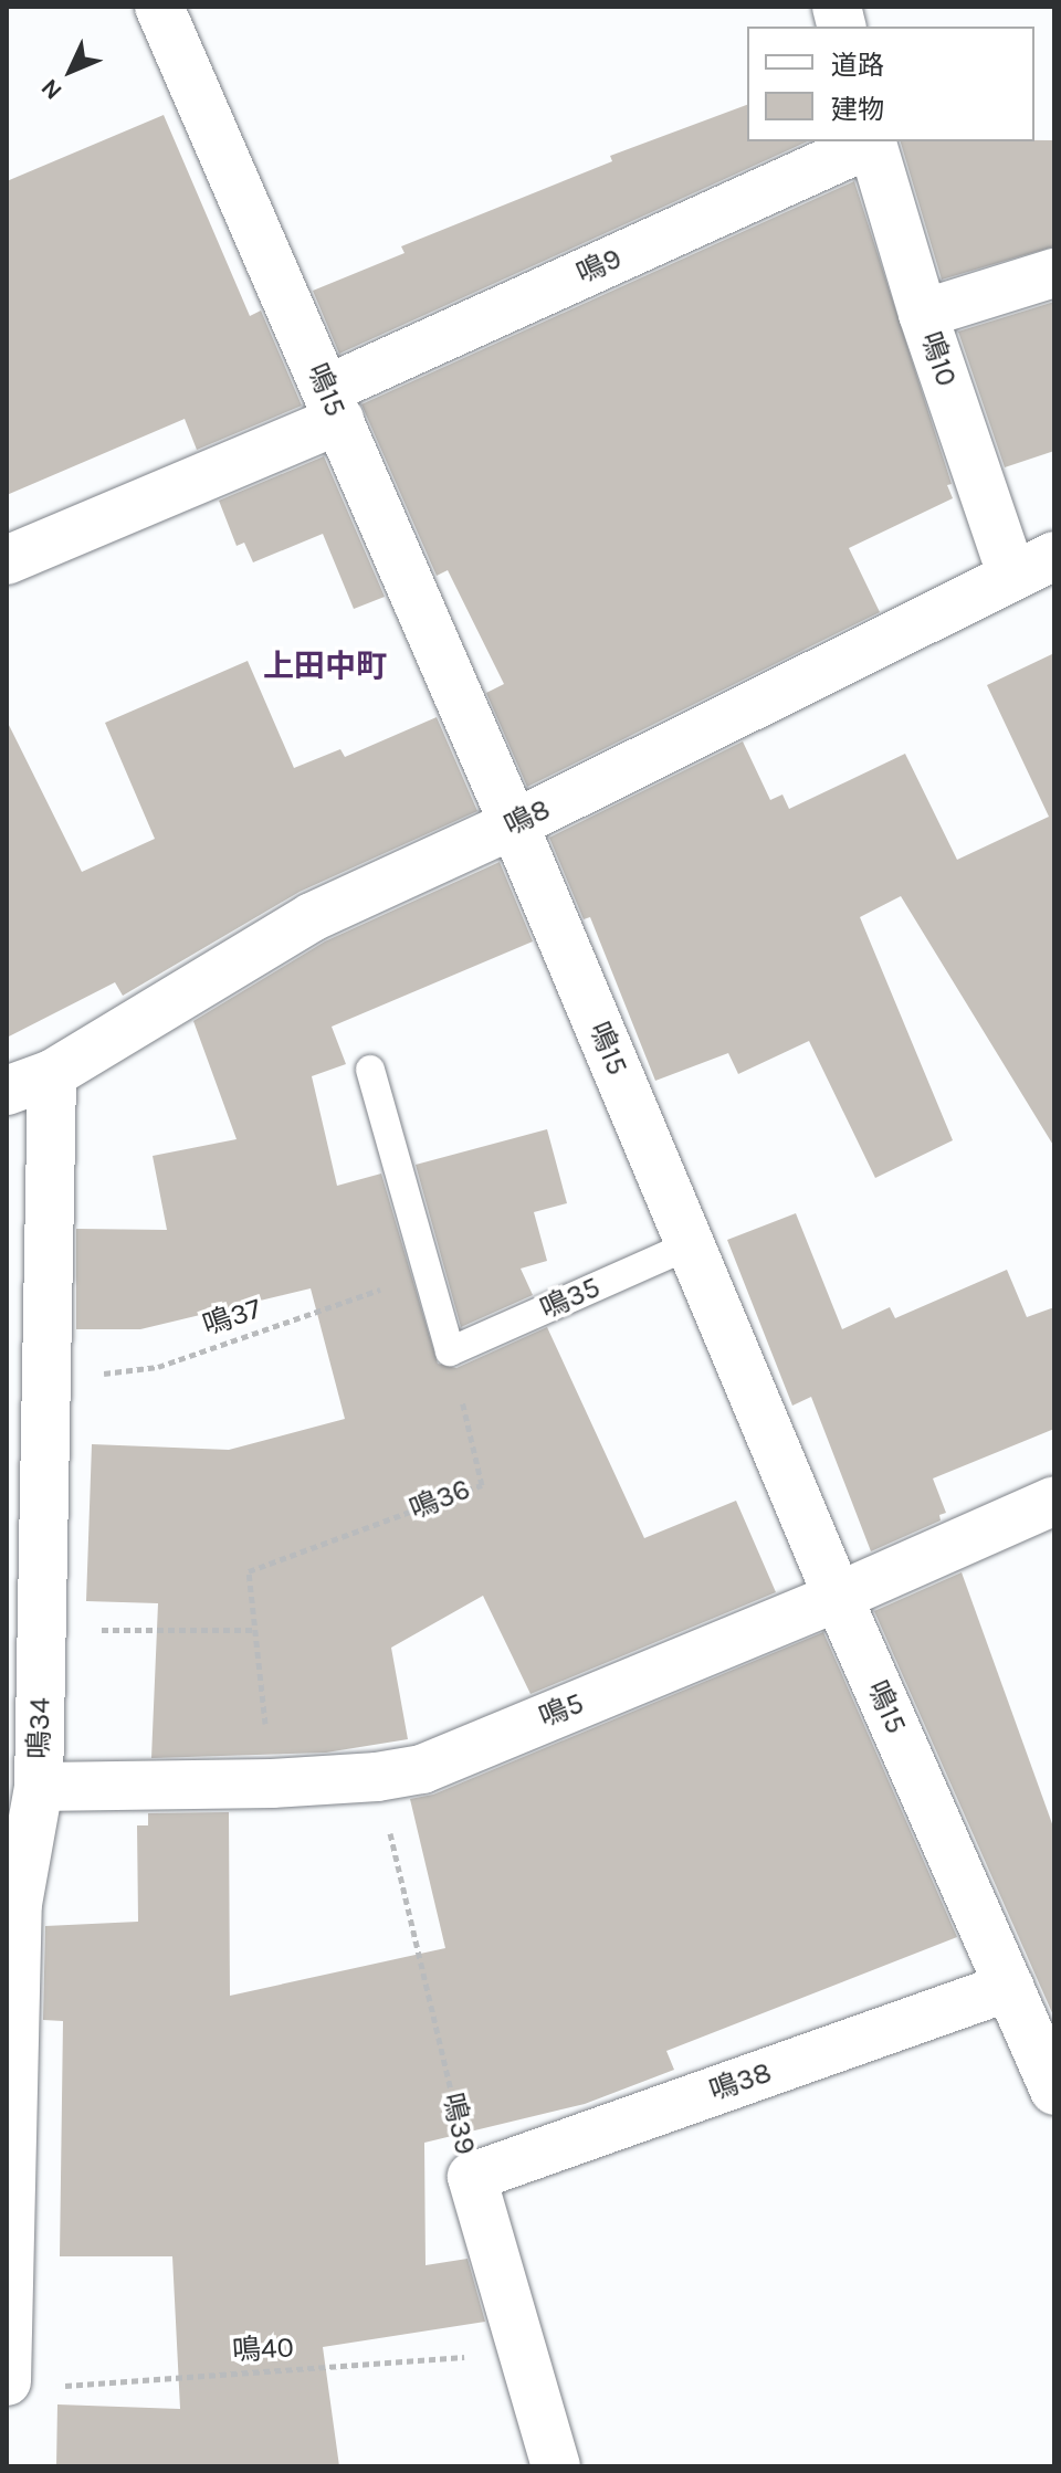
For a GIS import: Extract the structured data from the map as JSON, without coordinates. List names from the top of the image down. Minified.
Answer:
{"streets":{"street":["鳴9","鳴10","鳴15","鳴8","鳴5","鳴34","鳴38","鳴39"],"lane":["鳴35"],"path":["鳴37","鳴36","鳴40"]},"crossings":[["鳴9","鳴10"],["鳴9","鳴15"],["鳴10","鳴8"],["鳴15","鳴8"],["鳴15","鳴35"],["鳴15","鳴5"],["鳴15","鳴38"],["鳴8","鳴34"],["鳴35","鳴36"],["鳴37","鳴34"],["鳴36","鳴5"],["鳴5","鳴34"],["鳴5","鳴39"],["鳴38","鳴39"],["鳴39","鳴40"]],"districts":["上田中町"],"legend":["道路","建物"],"north":"bottom left"}
